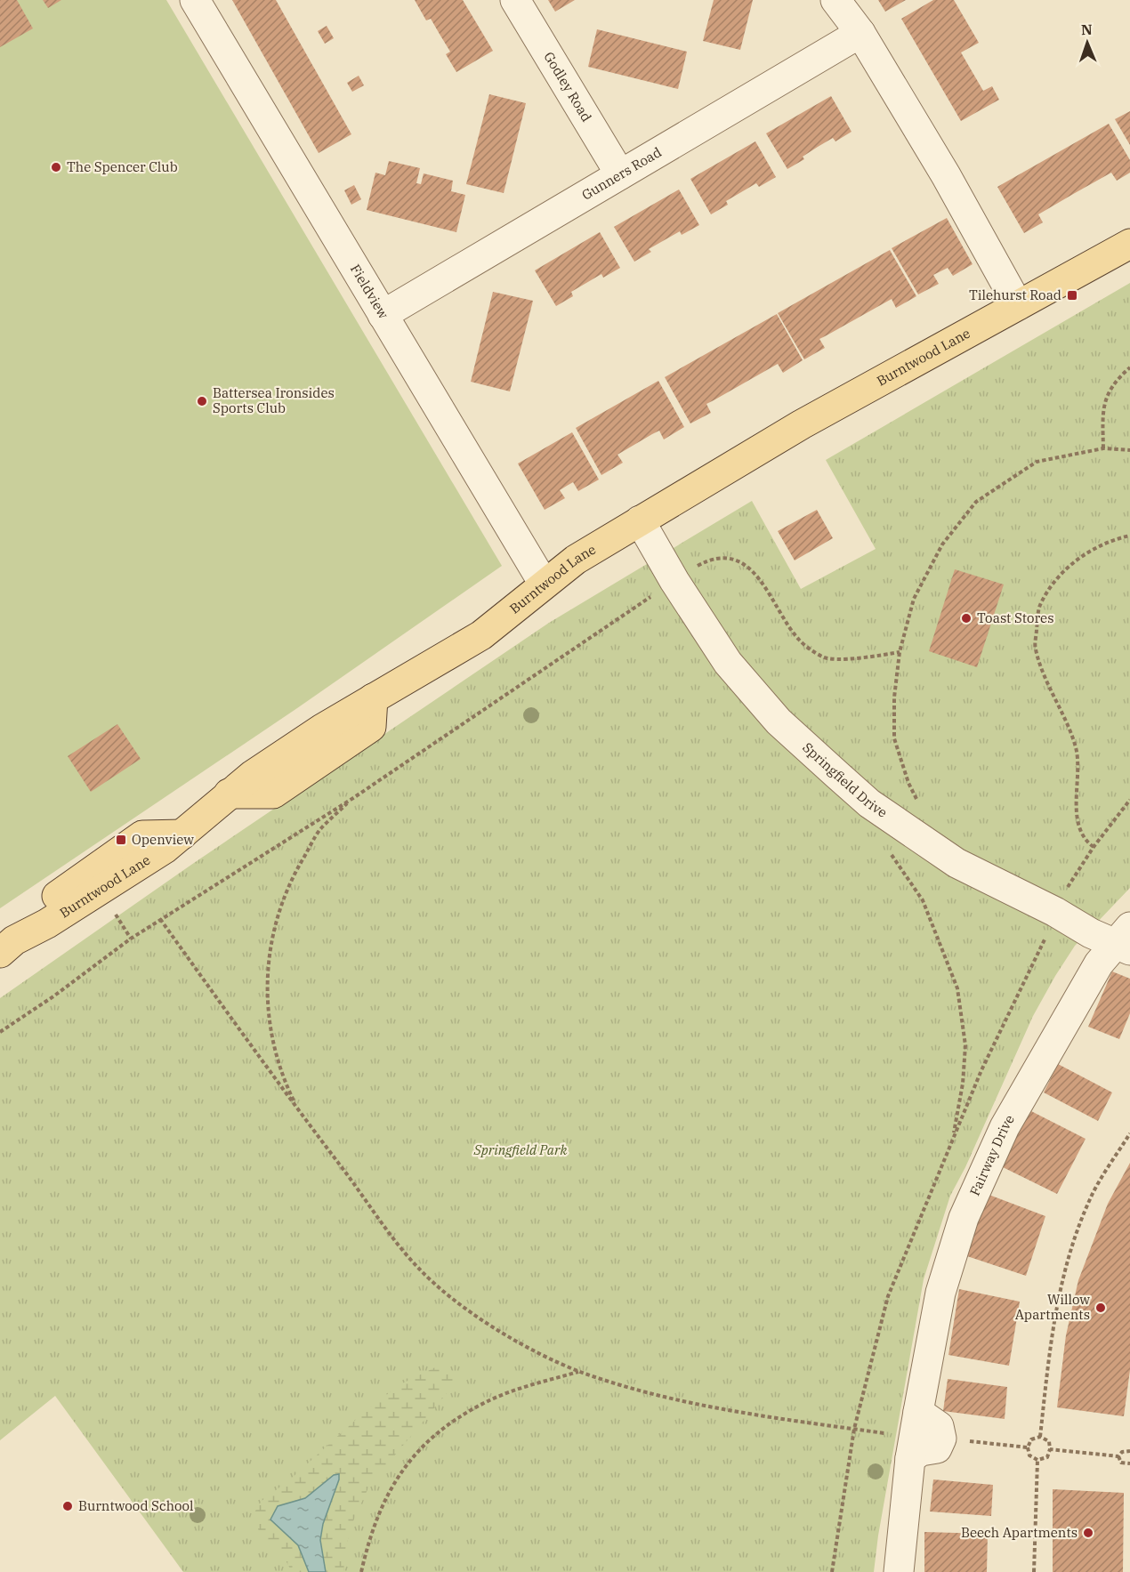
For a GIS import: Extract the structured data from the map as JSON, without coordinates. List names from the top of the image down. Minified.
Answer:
{"streets":{"main road":["Burntwood Lane"],"street":["Godley Road","Gunners Road","Fieldview","Springfield Drive","Fairway Drive"]},"crossings":[["Godley Road","Gunners Road"],["Gunners Road","Fieldview"],["Fieldview","Burntwood Lane"],["Burntwood Lane","Springfield Drive"],["Springfield Drive","Fairway Drive"]],"parks":["Springfield Park"],"places":{"other":["The Spencer Club","Battersea Ironsides Sports Club","Toast Stores","Willow Apartments","Burntwood School","Beech Apartments"],"transit":["Tilehurst Road","Openview"]},"north":"top"}
